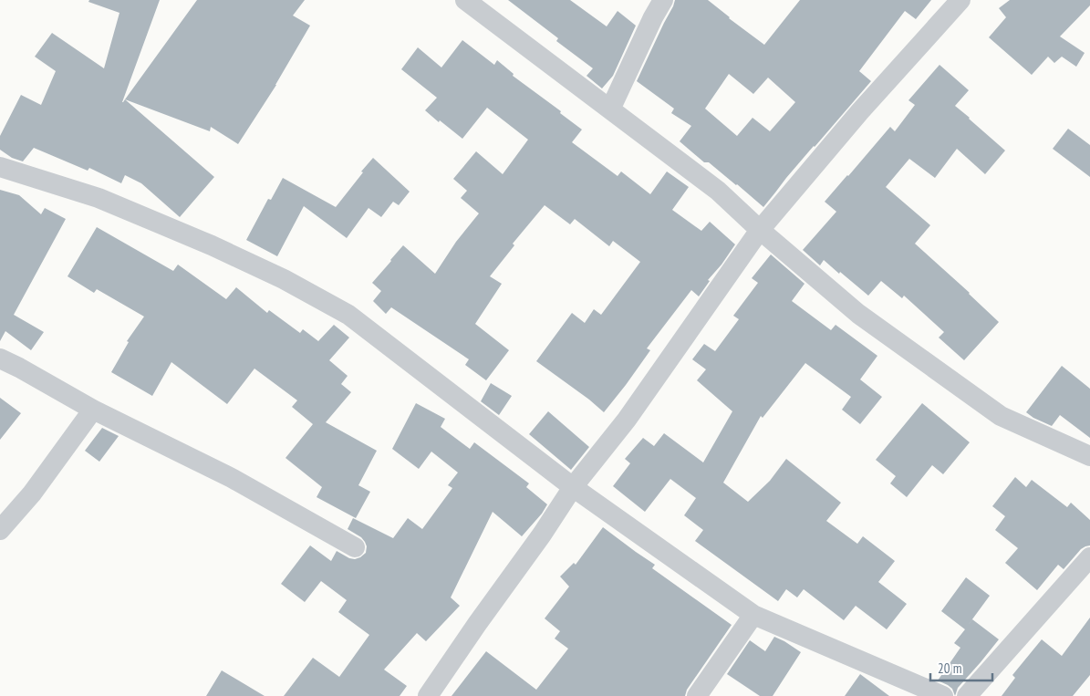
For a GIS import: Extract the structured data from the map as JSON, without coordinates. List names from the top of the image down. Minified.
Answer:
{"scale_bar":"20 m"}
